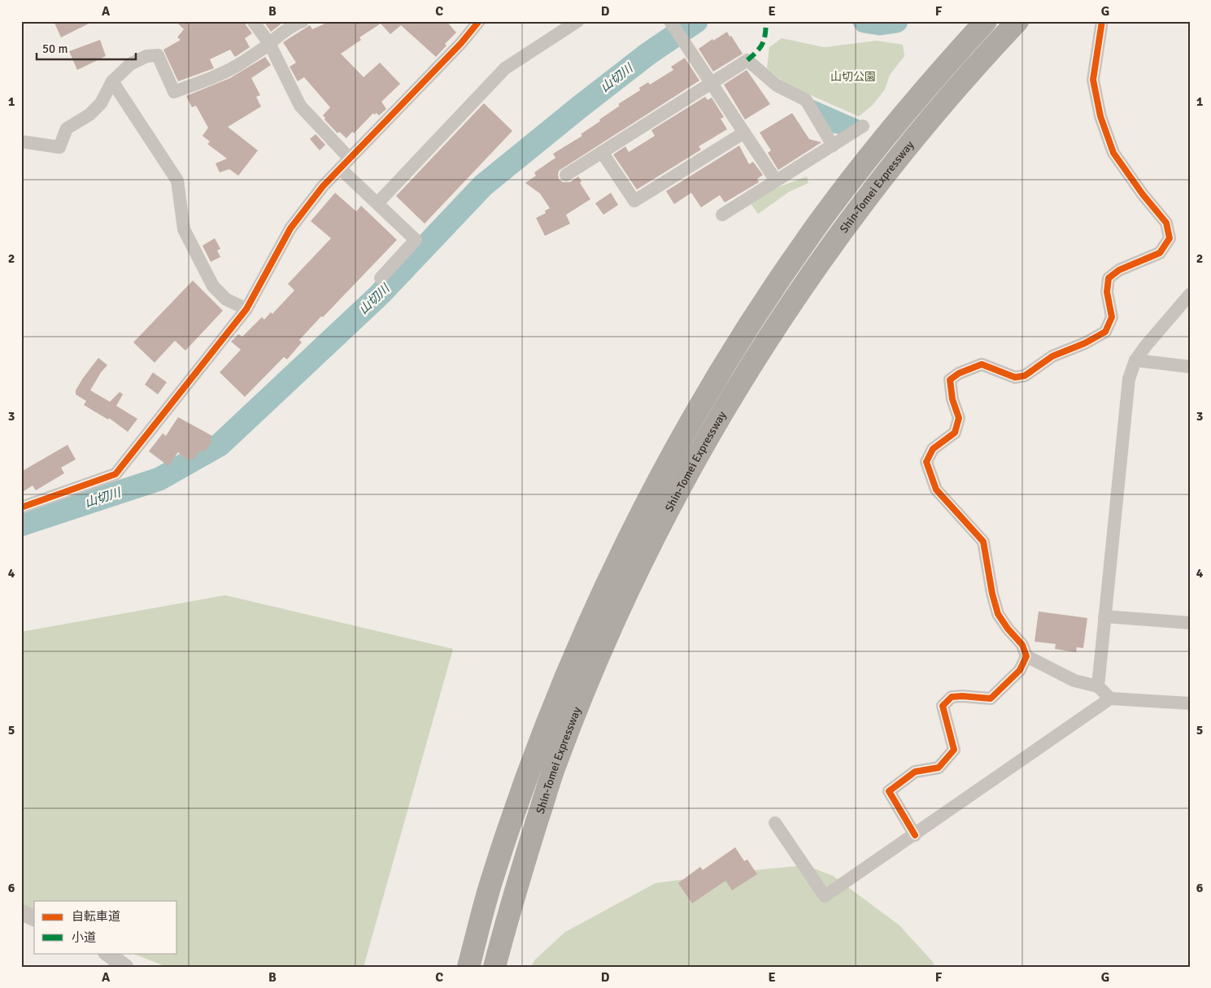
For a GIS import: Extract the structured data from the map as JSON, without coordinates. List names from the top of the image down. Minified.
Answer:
{"streets":{"highway":["Shin-Tomei Expressway"]},"water":["山切川"],"parks":["山切公園"],"legend":["自転車道","小道"],"scale_bar":"50 m","grid":{"columns":["A","B","C","D","E","F","G"],"rows":["1","2","3","4","5","6"]}}
